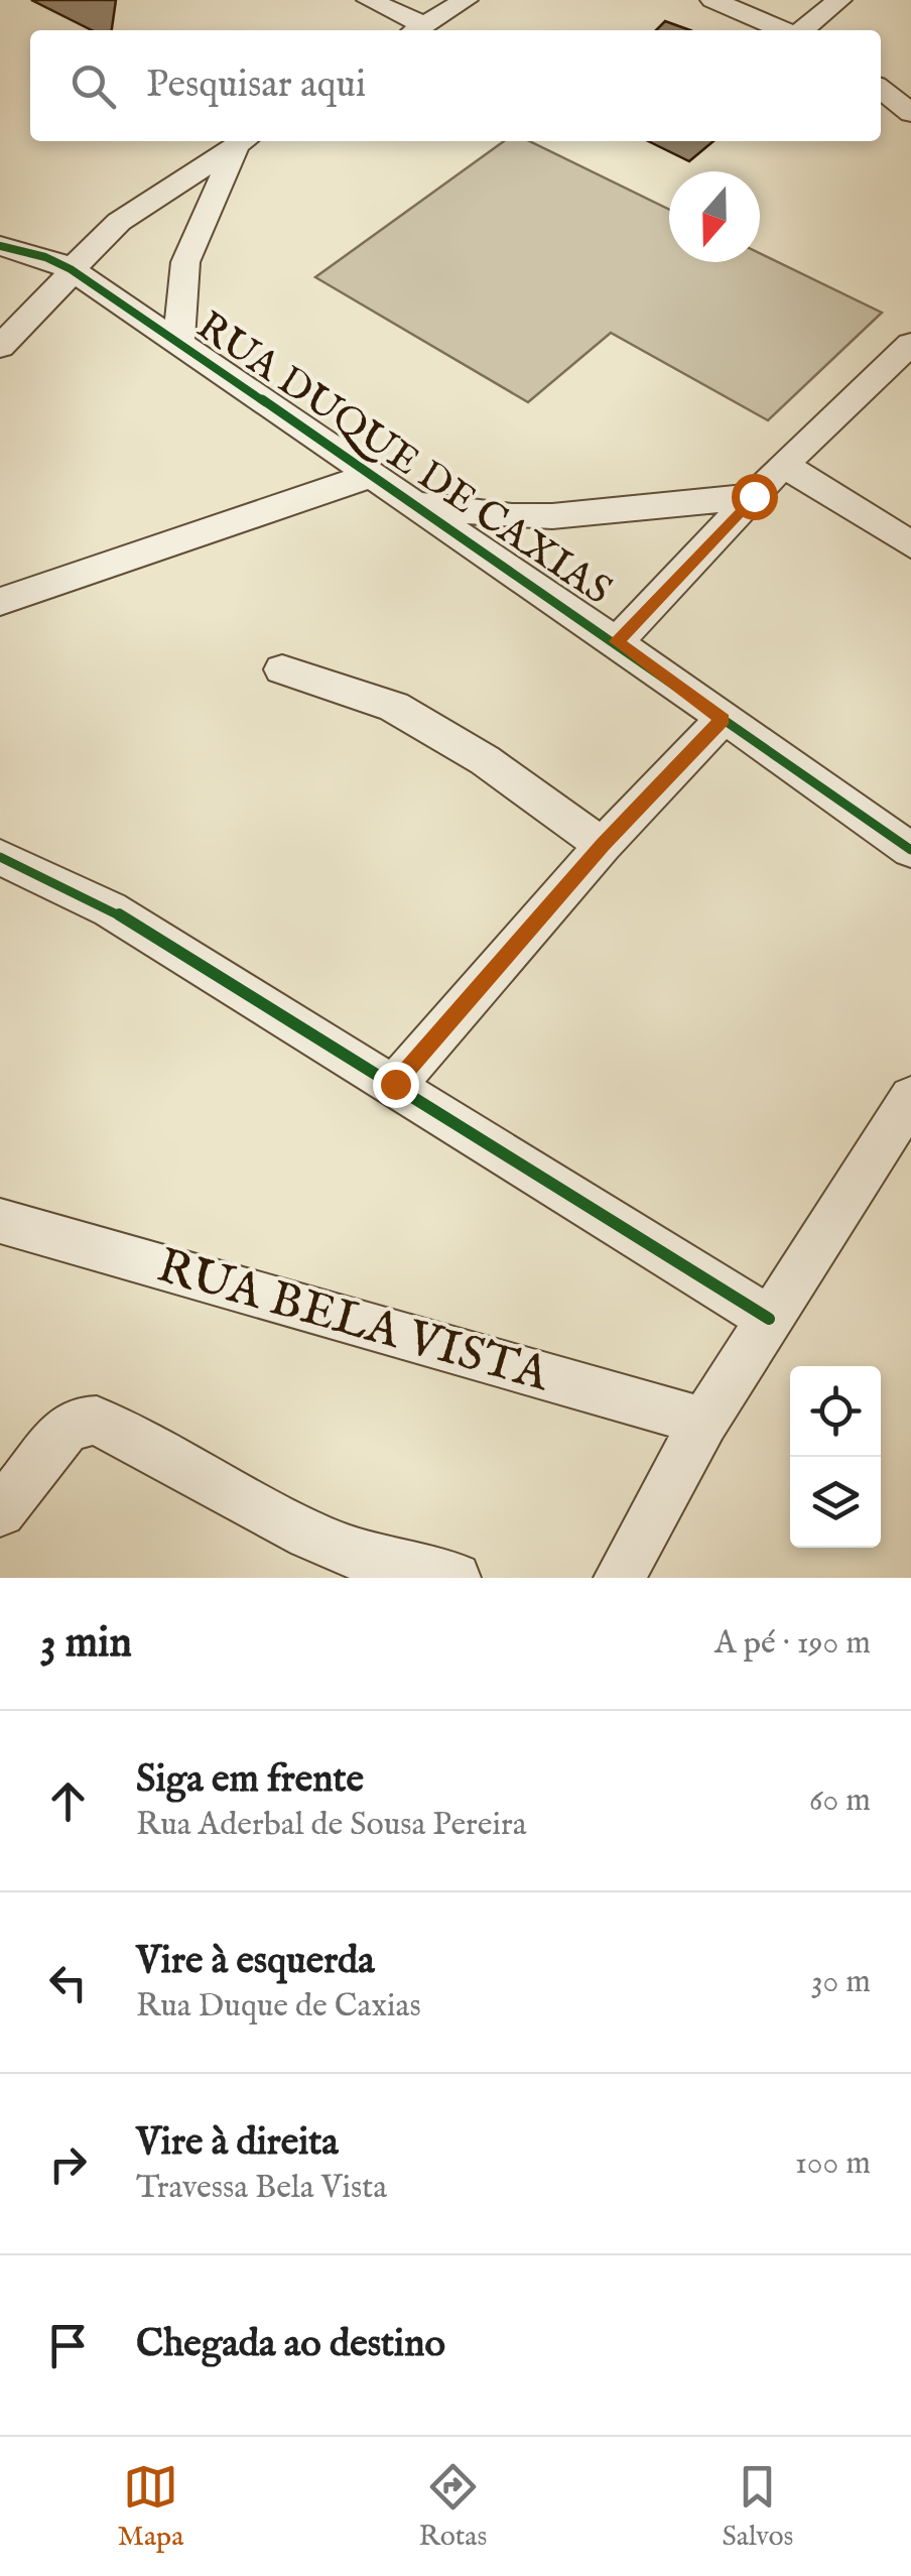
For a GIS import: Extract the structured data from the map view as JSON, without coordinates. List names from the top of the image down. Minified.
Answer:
{"streets":{"street":["RUA DUQUE DE CAXIAS","RUA BELA VISTA"]},"north":"bottom","page":{"search":"Pesquisar aqui","heading":["3 min","A pé · 190 m"],"list":[["Siga em frente","Rua Aderbal de Sousa Pereira","60 m"],["Vire à esquerda","Rua Duque de Caxias","30 m"],["Vire à direita","Travessa Bela Vista","100 m"],"Chegada ao destino"],"nav":["Mapa","Rotas","Salvos"]}}
